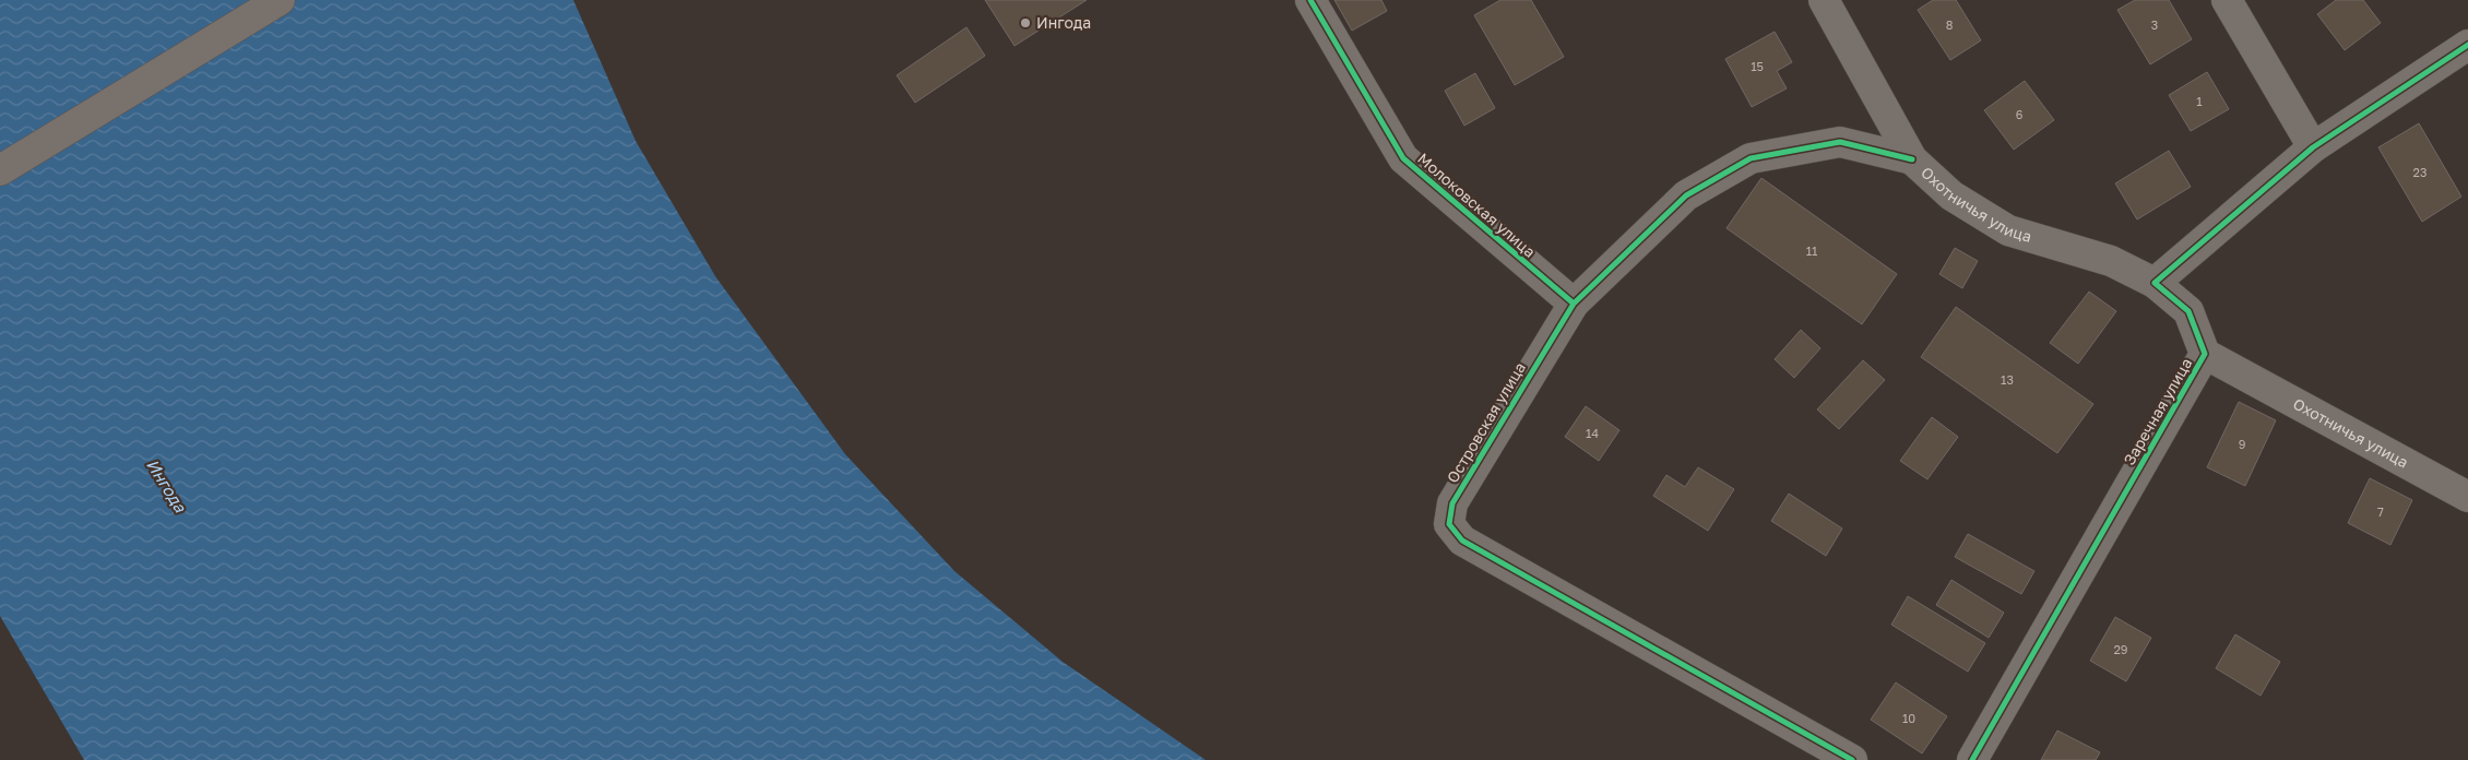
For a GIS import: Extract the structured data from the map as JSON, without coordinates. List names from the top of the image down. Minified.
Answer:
{"streets":{"street":["Охотничья улица","Молоковская улица","Заречная улица","Островская улица"]},"crossings":[["Охотничья улица","Заречная улица"],["Охотничья улица","Островская улица"],["Молоковская улица","Островская улица"]],"water":["Ингода"],"places":["Ингода"],"house_numbers":["8","3","15","1","6","23","11","13","14","9","7","29","10"]}
